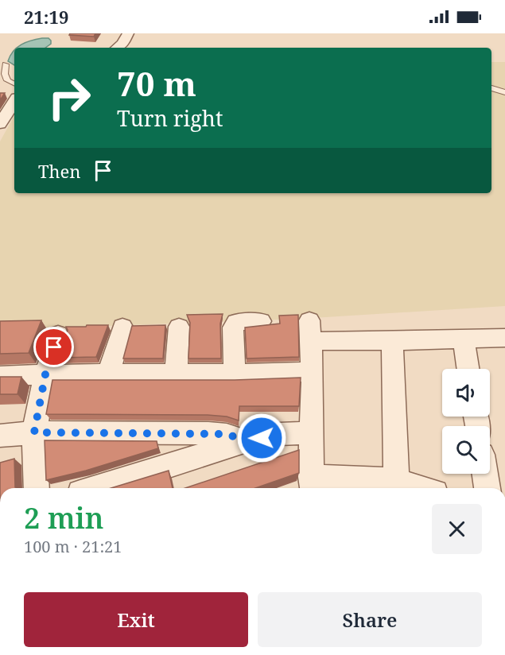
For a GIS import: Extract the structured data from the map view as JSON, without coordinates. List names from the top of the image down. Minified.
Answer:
{"page":{"status":"21:19","turn":["70 m","Turn right"],"then":"Then","heading":["2 min","100 m · 21:21"],"buttons":["Exit","Share"]}}
